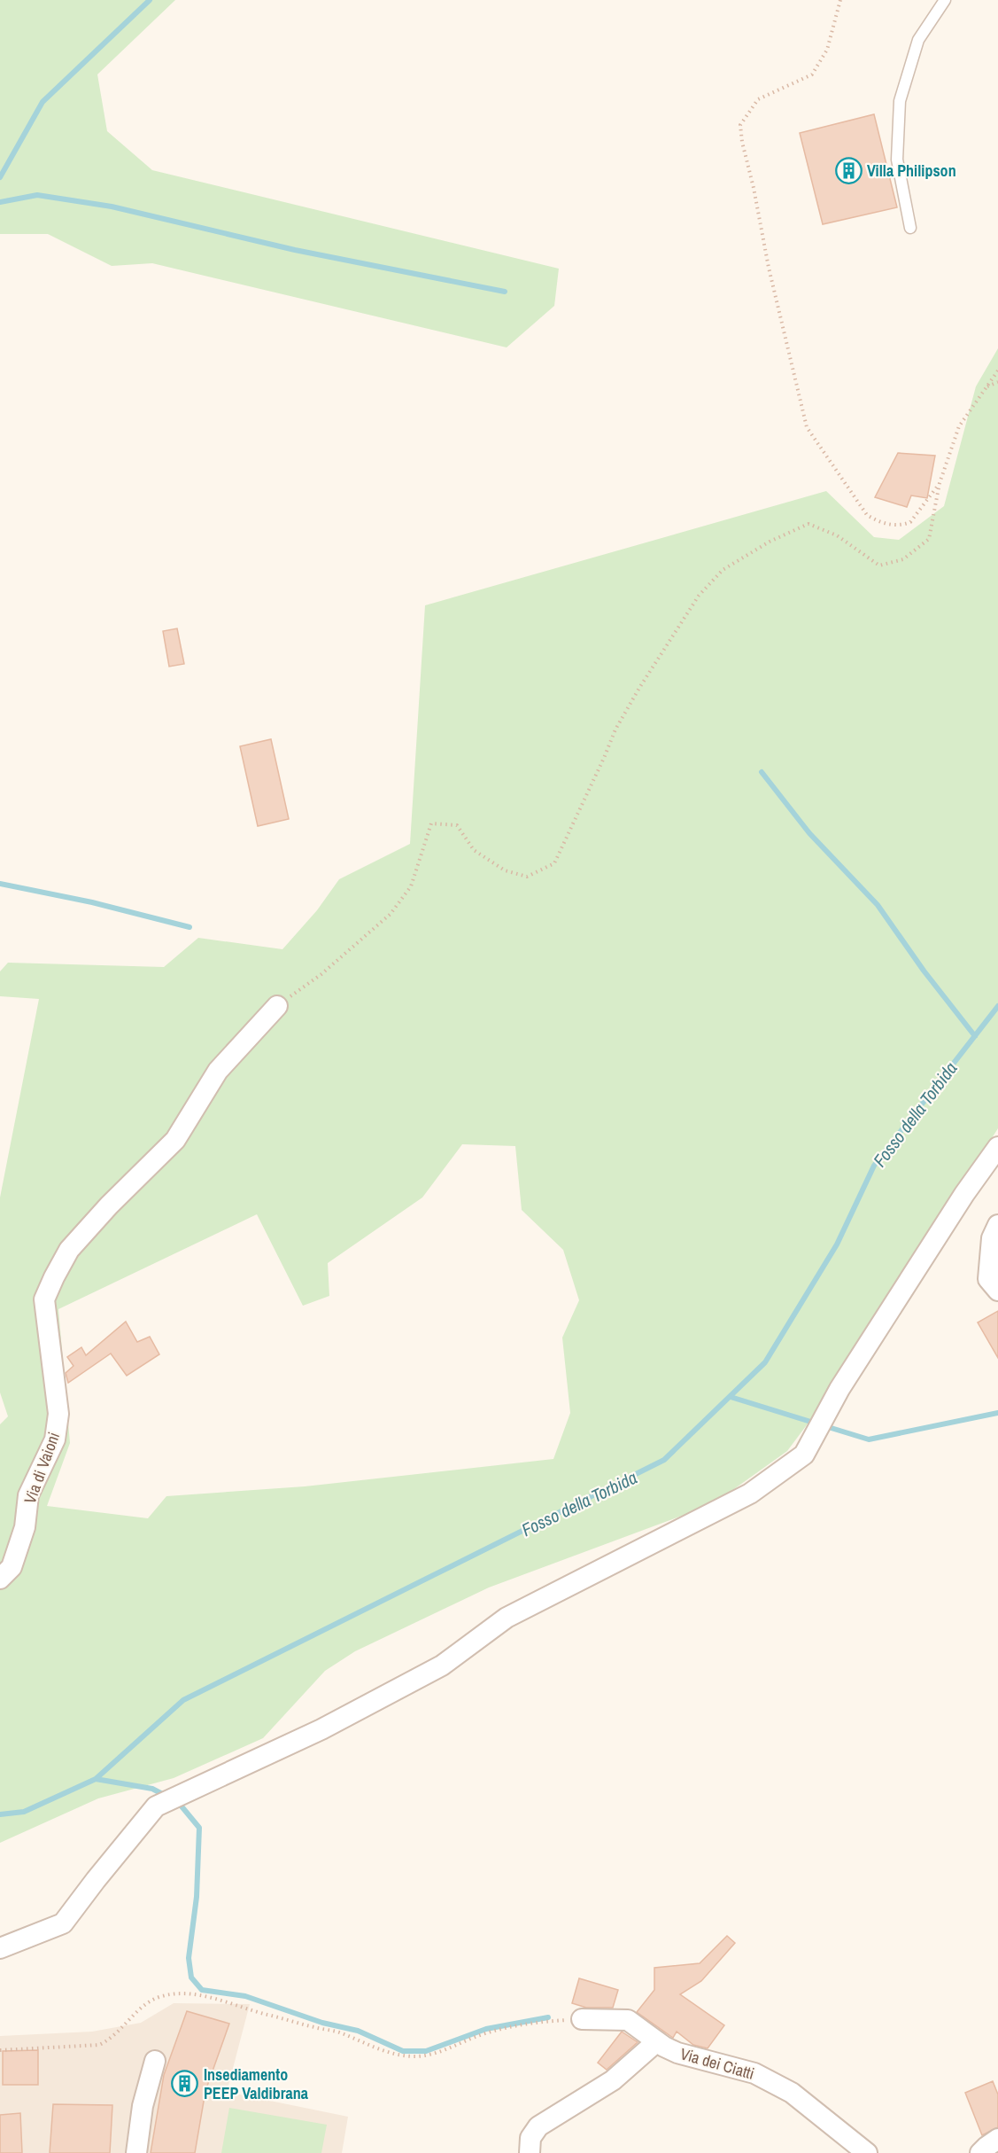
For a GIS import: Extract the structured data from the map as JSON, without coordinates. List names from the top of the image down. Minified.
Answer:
{"streets":{"street":["Via di Vaioni","Via dei Ciatti"]},"water":["Fosso della Torbida"],"places":{"building":["Villa Philipson","Insediamento PEEP Valdibrana"]}}
